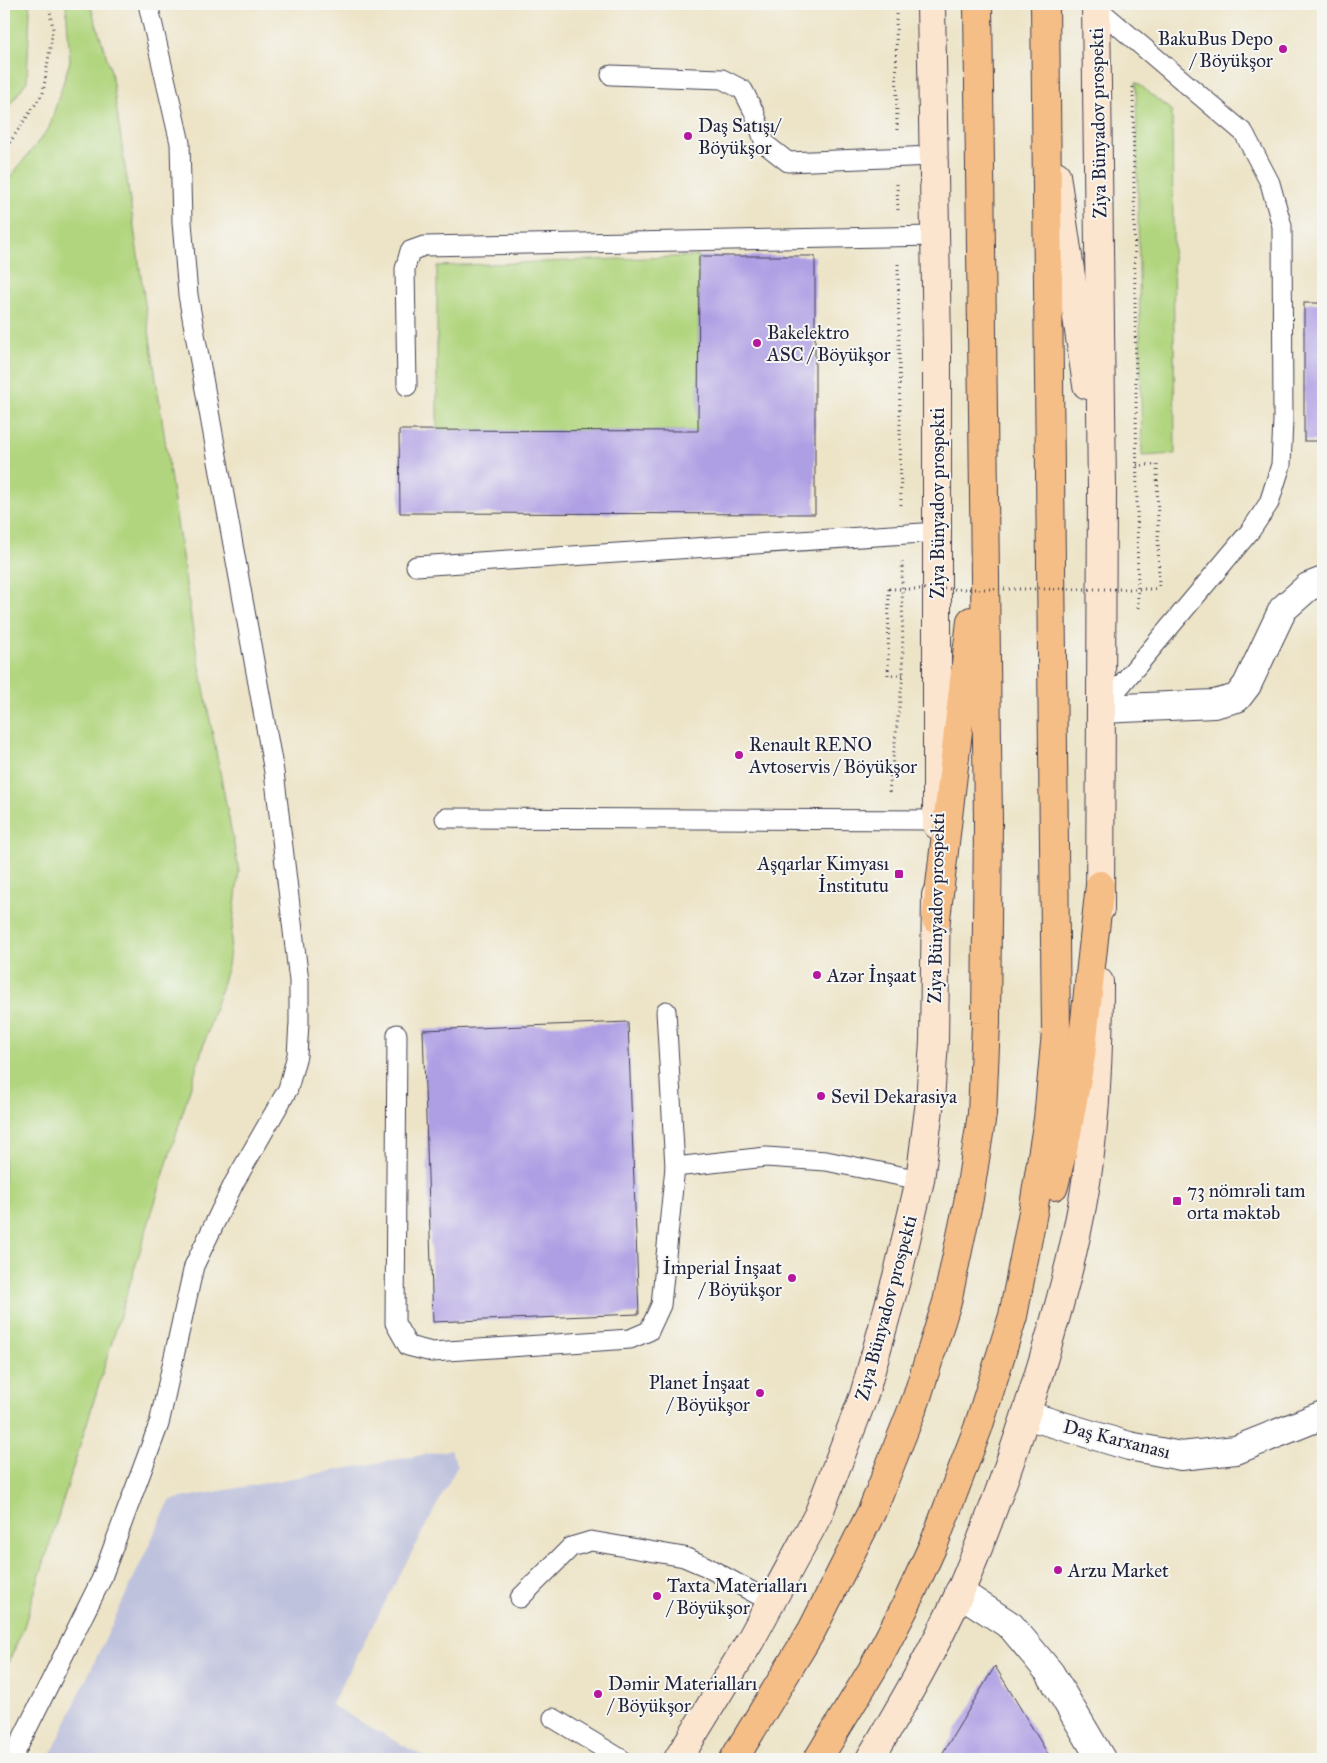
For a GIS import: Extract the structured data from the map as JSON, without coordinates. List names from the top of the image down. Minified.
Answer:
{"streets":{"main road":["Ziya Bünyadov prospekti"],"street":["Daş Karxanası"]},"crossings":[["Ziya Bünyadov prospekti","Daş Karxanası"]],"places":{"other":["BakuBus Depo / Böyükşor","Daş Satışı/ Böyükşor","Bakelektro ASC / Böyükşor","Renault RENO Avtoservis / Böyükşor","Azər İnşaat","Sevil Dekarasiya","İmperial İnşaat / Böyükşor","Planet İnşaat / Böyükşor","Arzu Market","Taxta Materialları / Böyükşor","Dəmir Materialları / Böyükşor"],"transit":["Aşqarlar Kimyası İnstitutu","73 nömrəli tam orta məktəb"]}}
